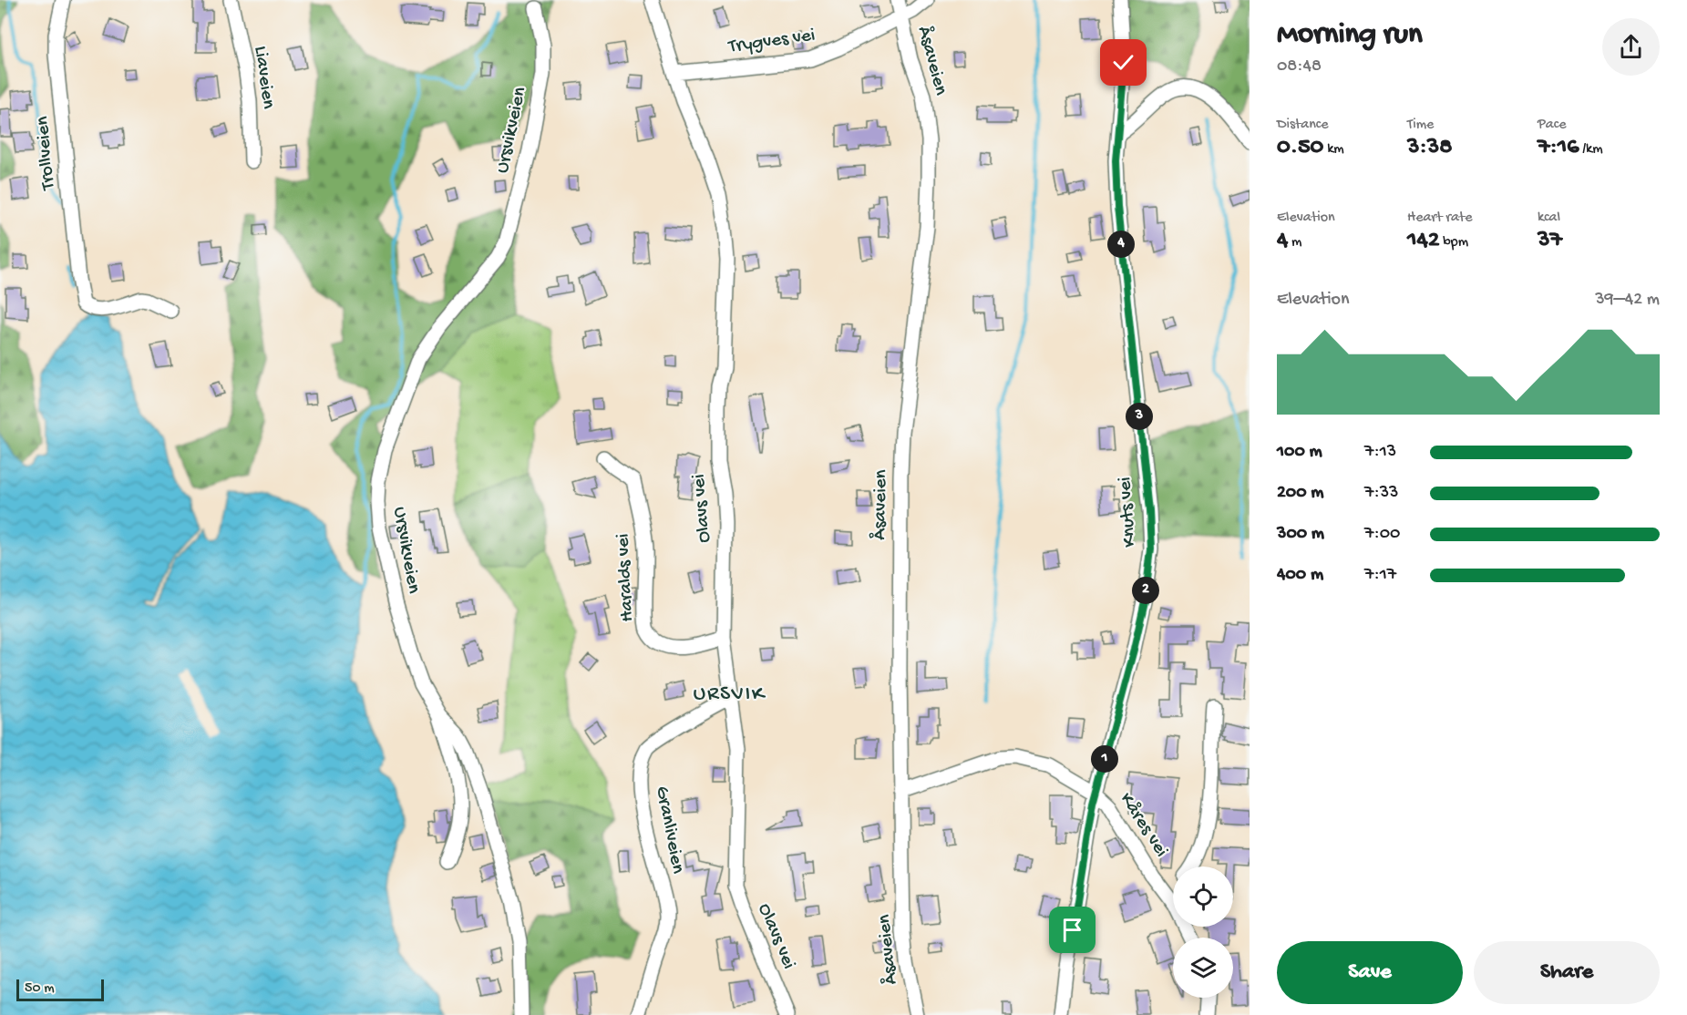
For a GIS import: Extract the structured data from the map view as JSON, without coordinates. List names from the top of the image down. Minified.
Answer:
{"streets":{"street":["Trygves vei","Åsaveien","Liaveien","Ursvikveien","Trollveien","Olavs vei","Knuts vei","Haralds vei","Kåres vei","Granliveien"]},"crossings":[["Trygves vei","Åsaveien"],["Trygves vei","Olavs vei"],["Åsaveien","Kåres vei"],["Olavs vei","Haralds vei"],["Olavs vei","Granliveien"],["Knuts vei","Kåres vei"]],"districts":["URSVIK"],"scale_bar":"50 m","page":{"heading":["Morning run","08:48"],"stats":[["Distance","0.50 km"],["Time","3:38"],["Pace","7:16 /km"],["Elevation","4 m"],["Heart rate","142 bpm"],["kcal","37"]],"pins":["4","3","2","1"],"chart":["Elevation","39–42 m"],"list":[{"name":"100 m","note":"7:13"},{"name":"200 m","note":"7:33"},{"name":"300 m","note":"7:00"},{"name":"400 m","note":"7:17"}],"buttons":["Save","Share"],"scale":"50 m"}}
